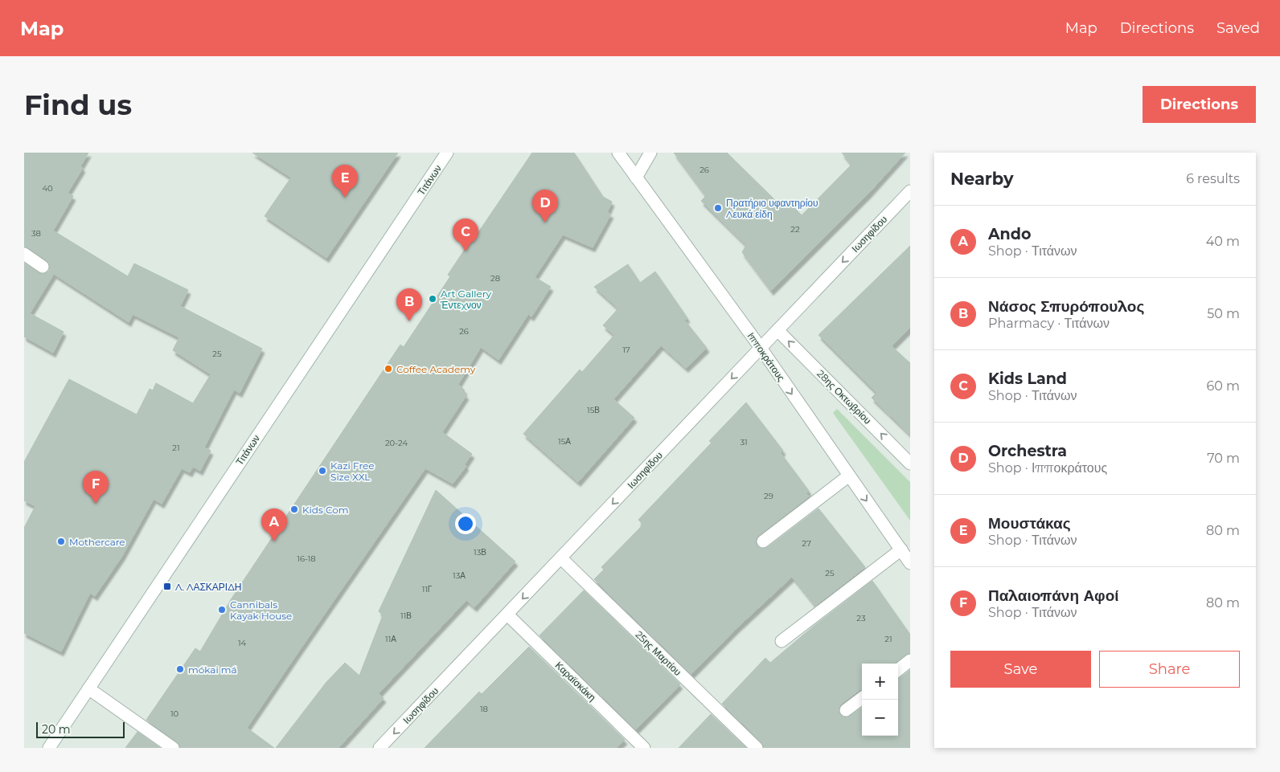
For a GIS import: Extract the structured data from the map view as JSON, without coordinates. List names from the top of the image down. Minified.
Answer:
{"streets":{"street":["Τιτάνων","Ιωσηφίδου","Ιπποκράτους","28ης Οκτωβρίου","25ης Μαρτίου","Καραϊσκάκη"]},"crossings":[["Ιωσηφίδου","Ιπποκράτους"],["Ιωσηφίδου","28ης Οκτωβρίου"],["Ιωσηφίδου","25ης Μαρτίου"],["Ιωσηφίδου","Καραϊσκάκη"]],"one_way":["Ιωσηφίδου","Ιπποκράτους","28ης Οκτωβρίου"],"places":{"other":["Πρατήριο υφαντηρίου Λευκά είδη","Art Gallery Έντεχνον","Coffee Academy","Kazi Free Size XXL","Kids Com","Mothercare","Cannibals Kayak House","mókai má"],"transit":["Λ. ΛΑΣΚΑΡΙΔΗ"]},"house_numbers":["26","40","22","38","28","26","17","25","15Β","15Α","31","20-24","21","29","27","13Β","16-18","25","13Α","11Γ","11Β","23","11Α","21","14","18","10"],"scale_bar":"20 m","page":{"header":"Map","nav":["Map","Directions","Saved"],"buttons":["Directions",["Save","Share"]],"title":"Find us","heading":["Nearby","6 results"],"pins":["E","D","C","B","F","A"],"list":[{"mark":"A","name":"Ando","note":"Shop · Τιτάνων","value":"40 m"},{"mark":"B","name":"Νάσος Σπυρόπουλος","note":"Pharmacy · Τιτάνων","value":"50 m"},{"mark":"C","name":"Kids Land","note":"Shop · Τιτάνων","value":"60 m"},{"mark":"D","name":"Orchestra","note":"Shop · Ιπποκράτους","value":"70 m"},{"mark":"E","name":"Μουστάκας","note":"Shop · Τιτάνων","value":"80 m"},{"mark":"F","name":"Παλαιοπάνη Αφοί","note":"Shop · Τιτάνων","value":"80 m"}],"map_buttons":["+","−"],"scale":"20 m"}}
